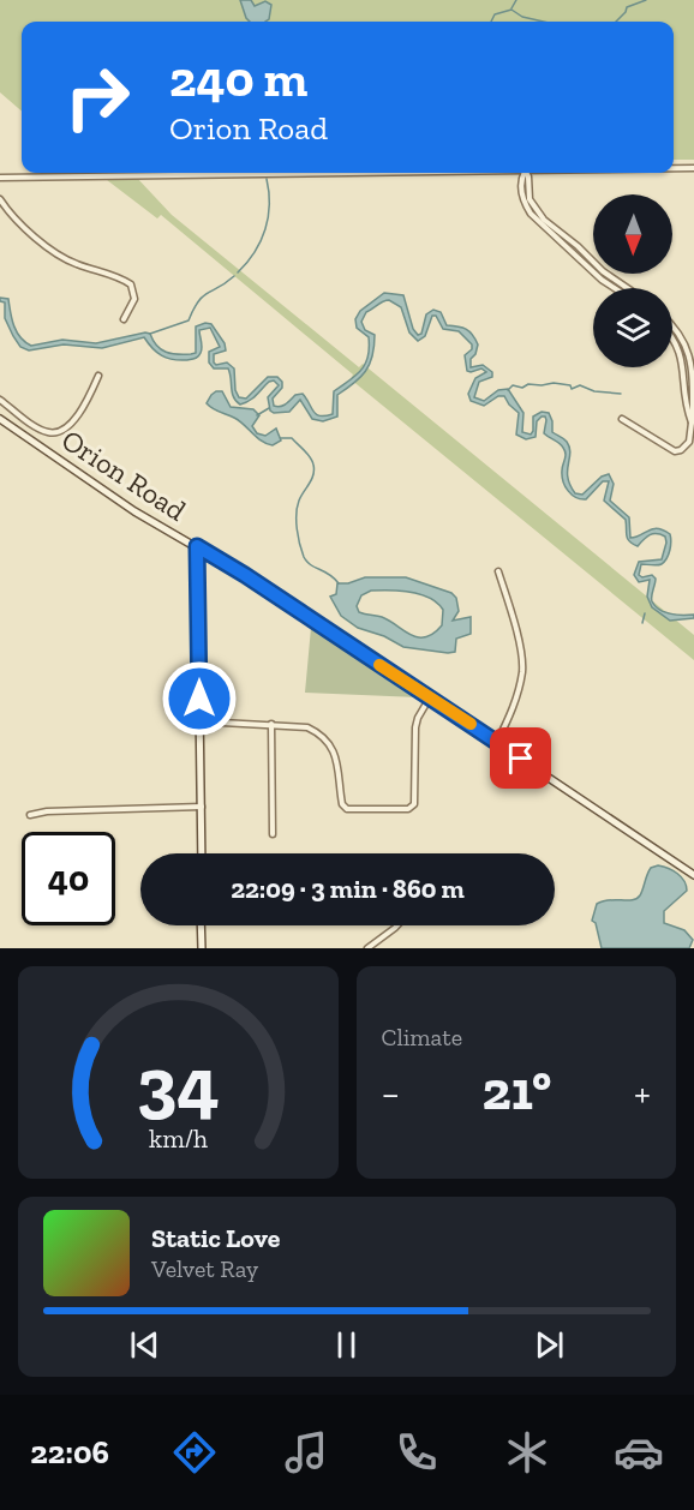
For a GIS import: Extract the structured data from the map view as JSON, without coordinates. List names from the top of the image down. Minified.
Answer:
{"streets":{"main road":["Orion Road"]},"north":"bottom","page":{"turn":["240 m","Orion Road"],"limit":"40","trip":"22:09 · 3 min · 860 m","tile":"Climate","heat":["−","21°","+"],"song":["Static Love","Velvet Ray"],"tabs":"22:06","gauge":["34","km/h"]}}
